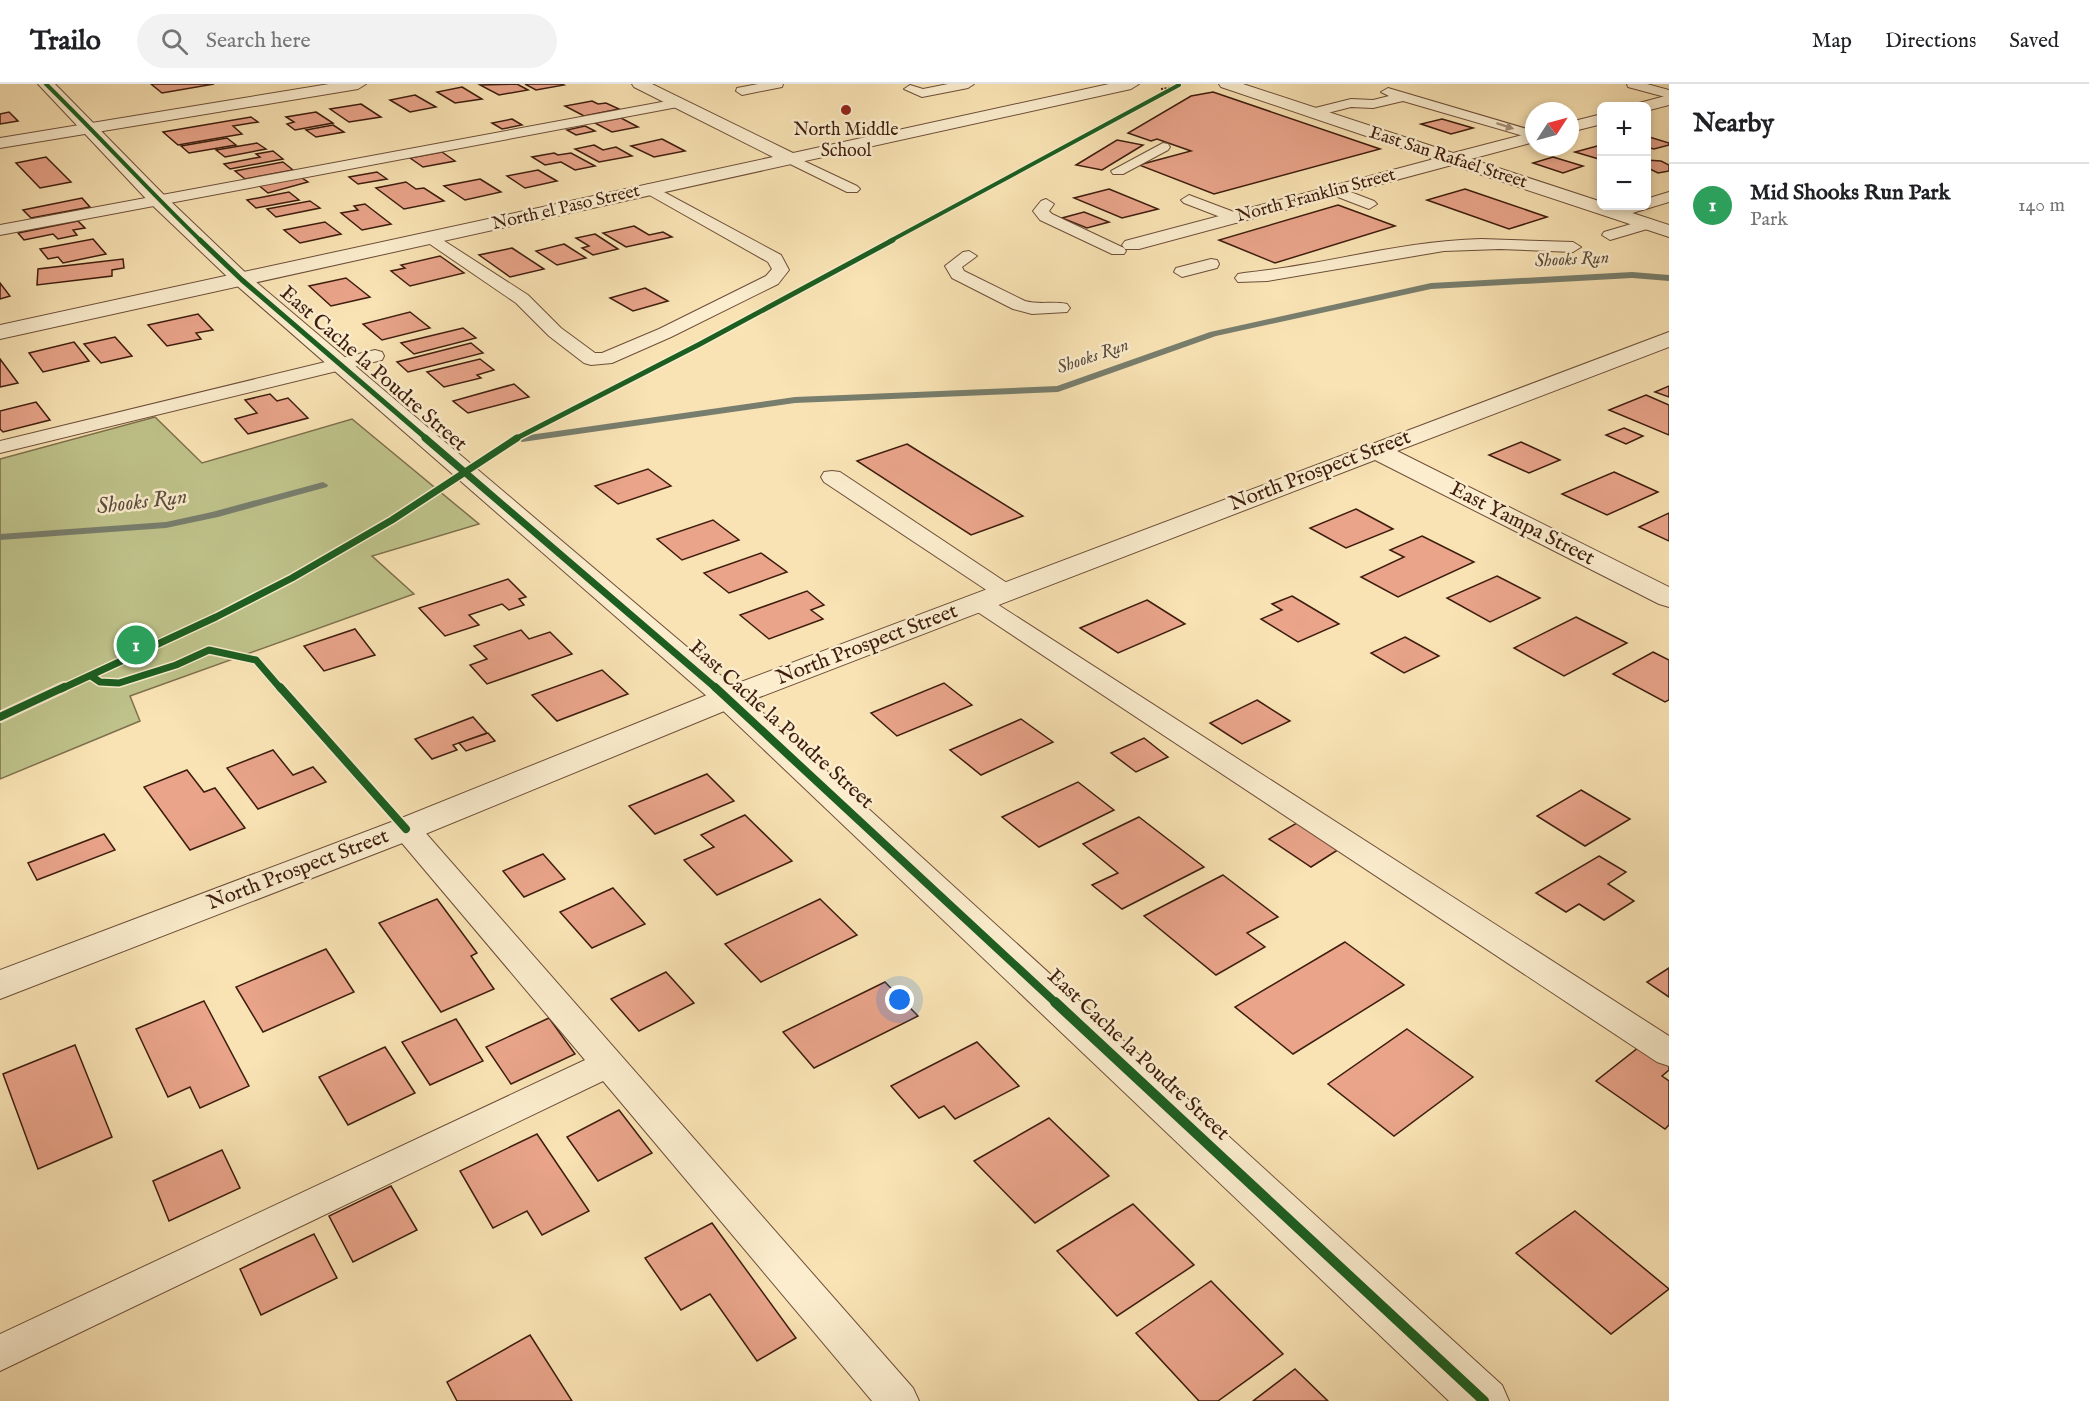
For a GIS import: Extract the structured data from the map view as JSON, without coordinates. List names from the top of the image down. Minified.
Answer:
{"streets":{"street":["East San Rafael Street","North Franklin Street","North el Paso Street","East Cache la Poudre Street","North Prospect Street","East Yampa Street"]},"crossings":[["East San Rafael Street","North Franklin Street"],["North el Paso Street","East Cache la Poudre Street"],["East Cache la Poudre Street","North Prospect Street"],["North Prospect Street","East Yampa Street"]],"water":["Shooks Run"],"places":["North Middle School"],"north":"top right","page":{"header":"Trailo","search":"Search here","nav":["Map","Directions","Saved"],"heading":"Nearby","map_buttons":["+","−"],"list":[{"mark":"1","name":"Mid Shooks Run Park","note":"Park","value":"140 m"}],"pins":"1"}}
